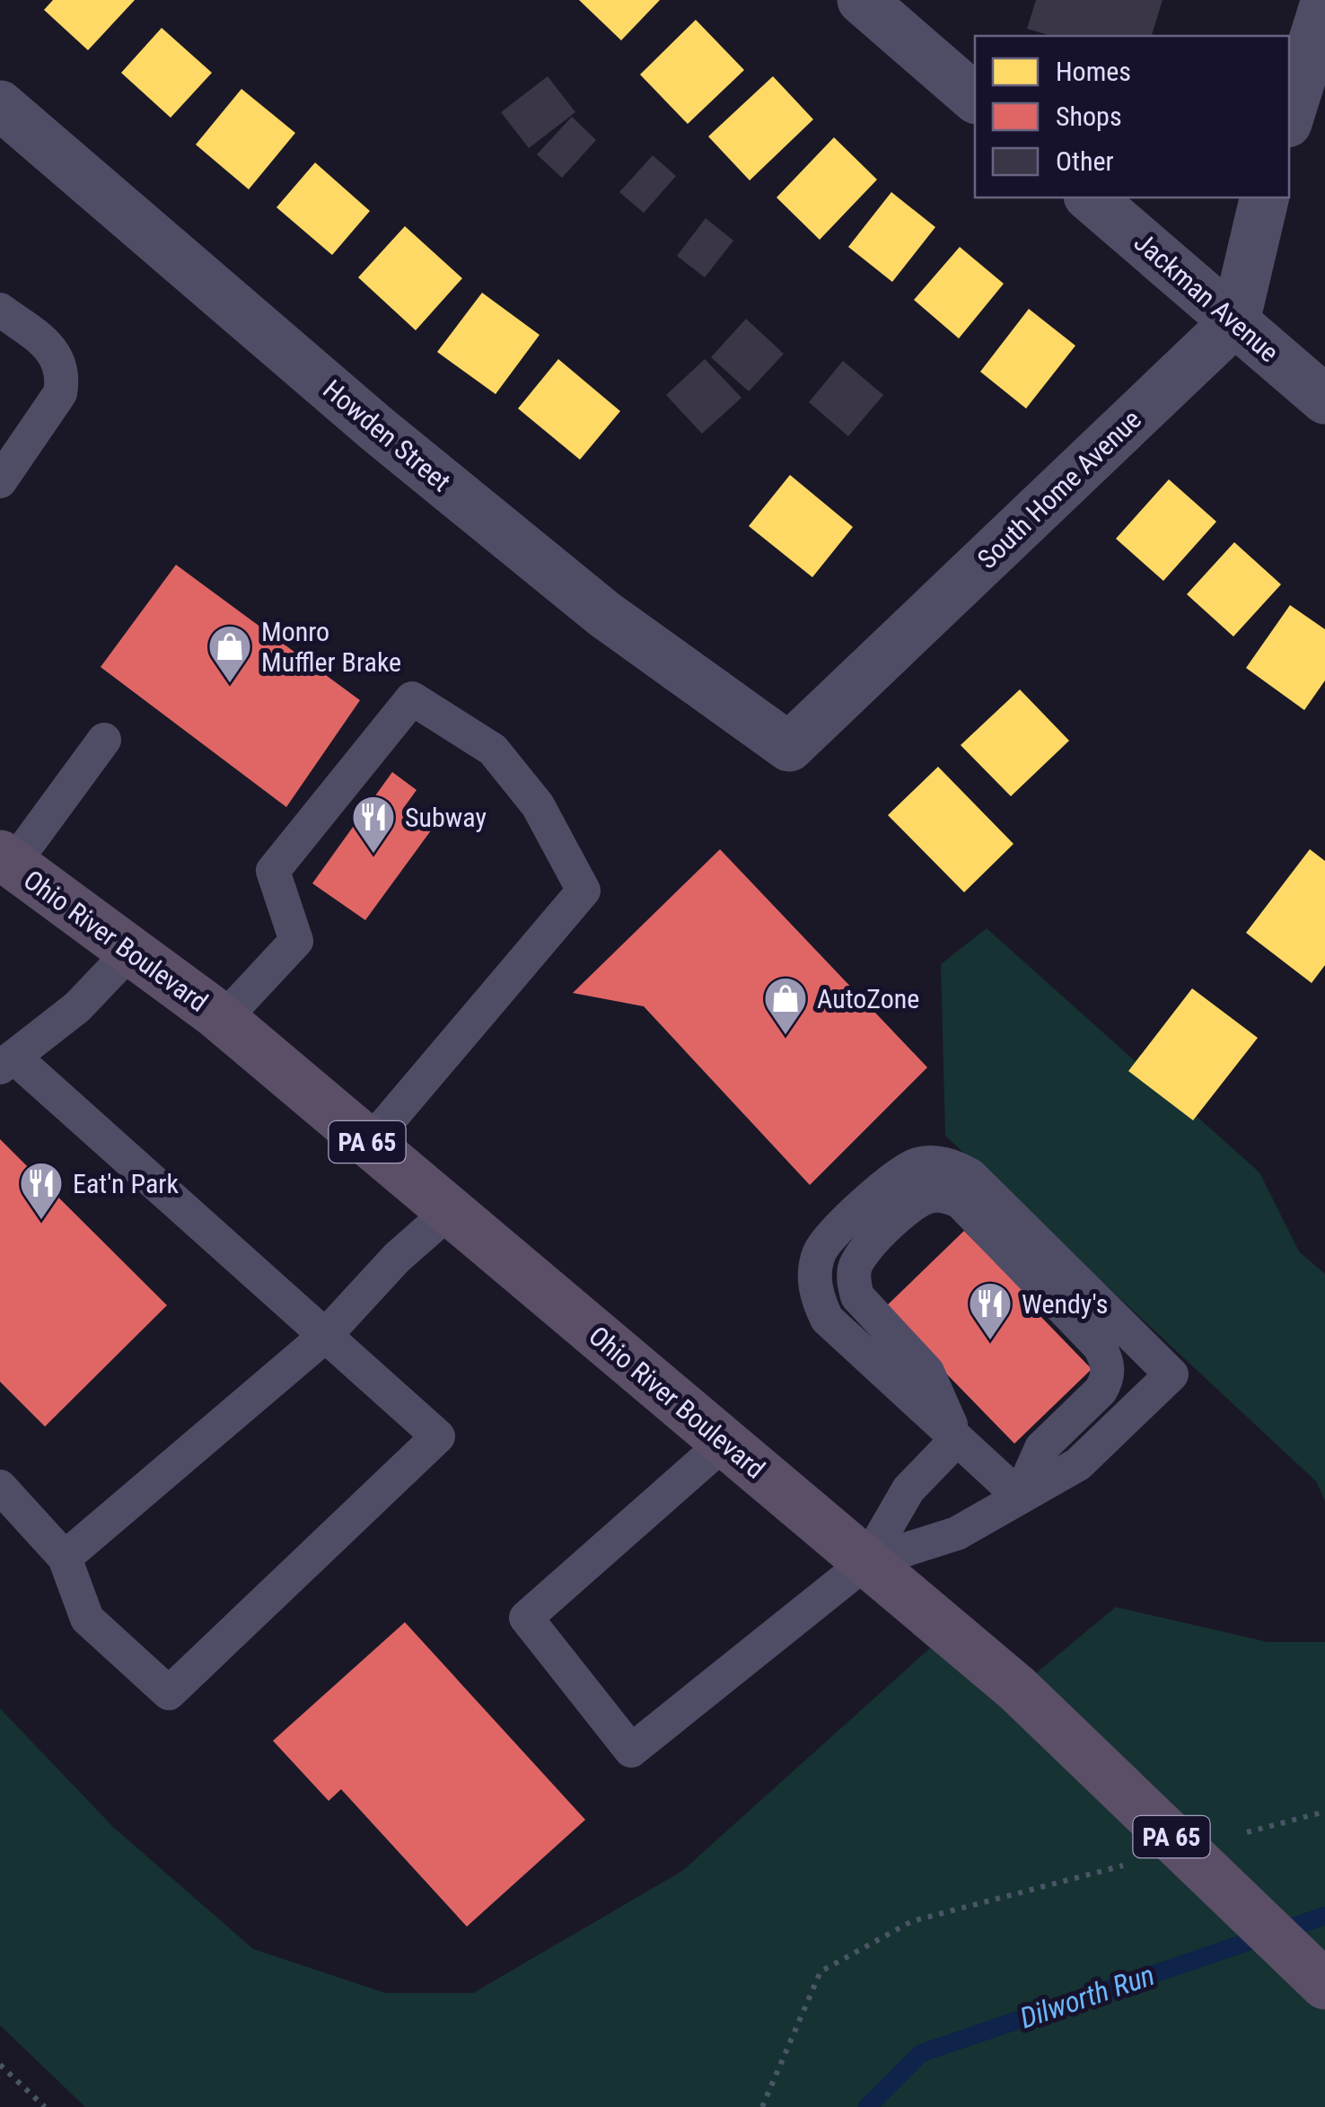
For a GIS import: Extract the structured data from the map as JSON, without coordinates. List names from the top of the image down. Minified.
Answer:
{"streets":{"highway":["Ohio River Boulevard","PA 65"],"street":["Jackman Avenue","Howden Street","South Home Avenue"]},"crossings":[["Jackman Avenue","South Home Avenue"],["Howden Street","South Home Avenue"]],"water":["Dilworth Run"],"places":{"shop":["Monro Muffler Brake","AutoZone"],"restaurant":["Subway","Eat'n Park","Wendy's"]},"legend":["Homes","Shops","Other"]}
